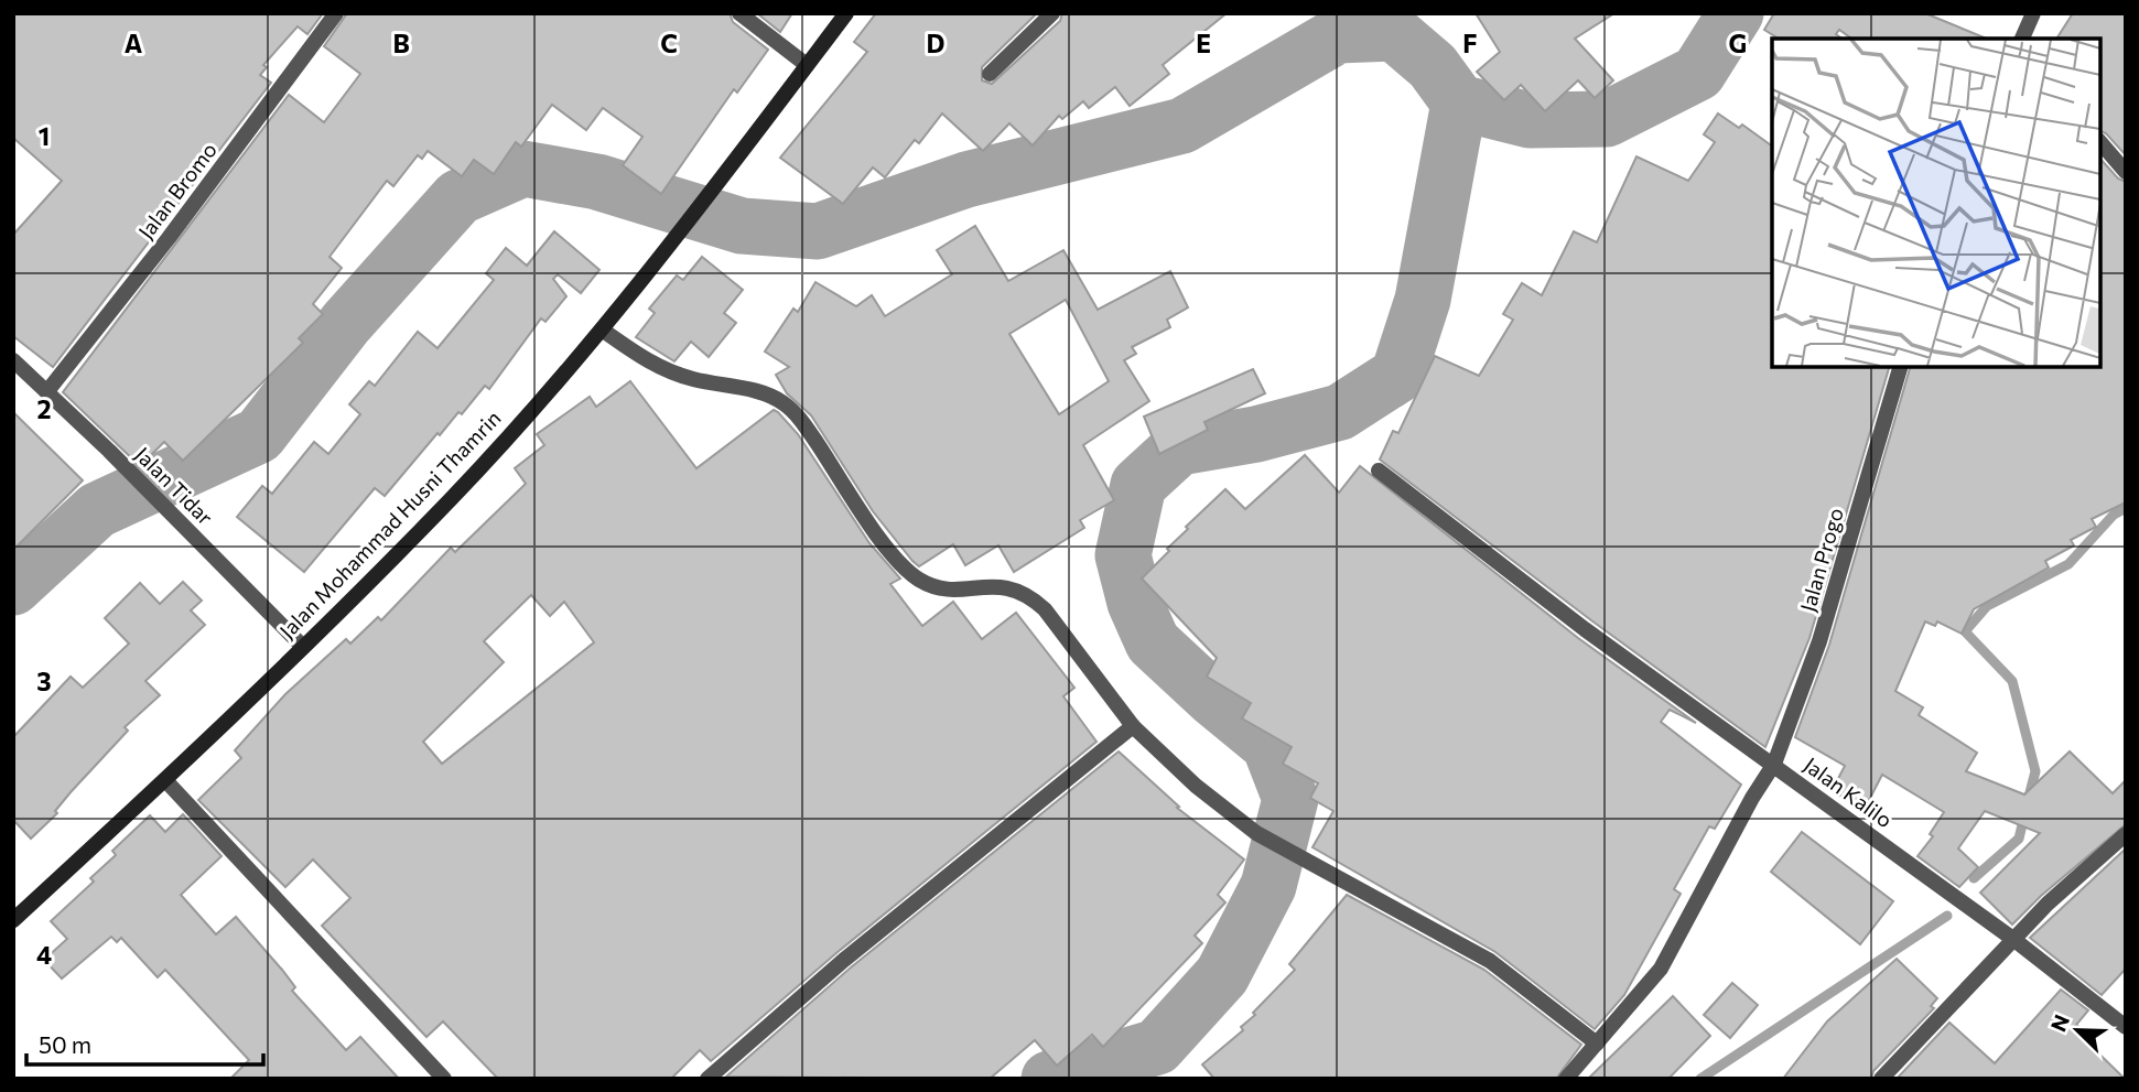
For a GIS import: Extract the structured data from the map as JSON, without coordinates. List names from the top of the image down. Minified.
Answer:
{"streets":{"street":["Jalan Bromo","Jalan Tidar","Jalan Mohammad Husni Thamrin","Jalan Progo","Jalan Kalilo"]},"crossings":[["Jalan Bromo","Jalan Tidar"],["Jalan Tidar","Jalan Mohammad Husni Thamrin"],["Jalan Progo","Jalan Kalilo"]],"scale_bar":"50 m","north":"top left","grid":{"columns":["A","B","C","D","E","F","G"],"rows":["1","2","3","4"]}}
